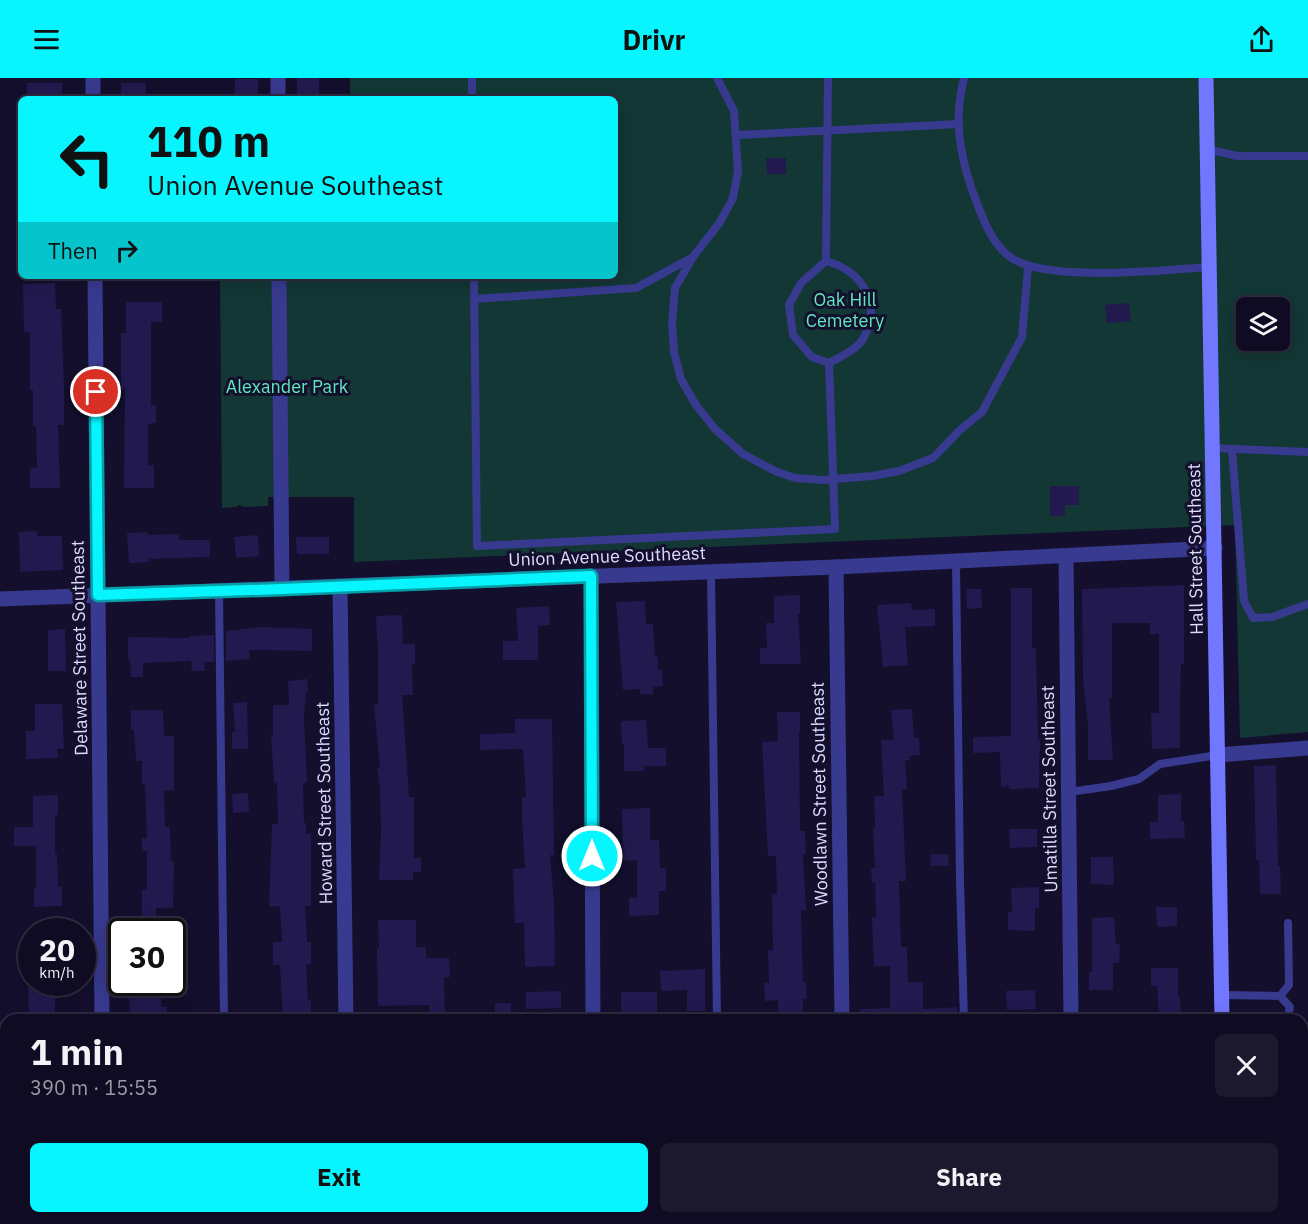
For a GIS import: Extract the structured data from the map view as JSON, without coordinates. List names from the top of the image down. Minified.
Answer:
{"streets":{"main road":["Hall Street Southeast"],"street":["Union Avenue Southeast","Delaware Street Southeast","Umatilla Street Southeast","Woodlawn Street Southeast","Howard Street Southeast"]},"crossings":[["Hall Street Southeast","Union Avenue Southeast"],["Union Avenue Southeast","Delaware Street Southeast"],["Union Avenue Southeast","Umatilla Street Southeast"],["Union Avenue Southeast","Woodlawn Street Southeast"],["Union Avenue Southeast","Howard Street Southeast"]],"parks":["Oak Hill Cemetery","Alexander Park"],"page":{"header":"Drivr","turn":["110 m","Union Avenue Southeast"],"then":"Then","speed":"20 km/h","limit":"30","heading":["1 min","390 m · 15:55"],"buttons":["Exit","Share"]}}
